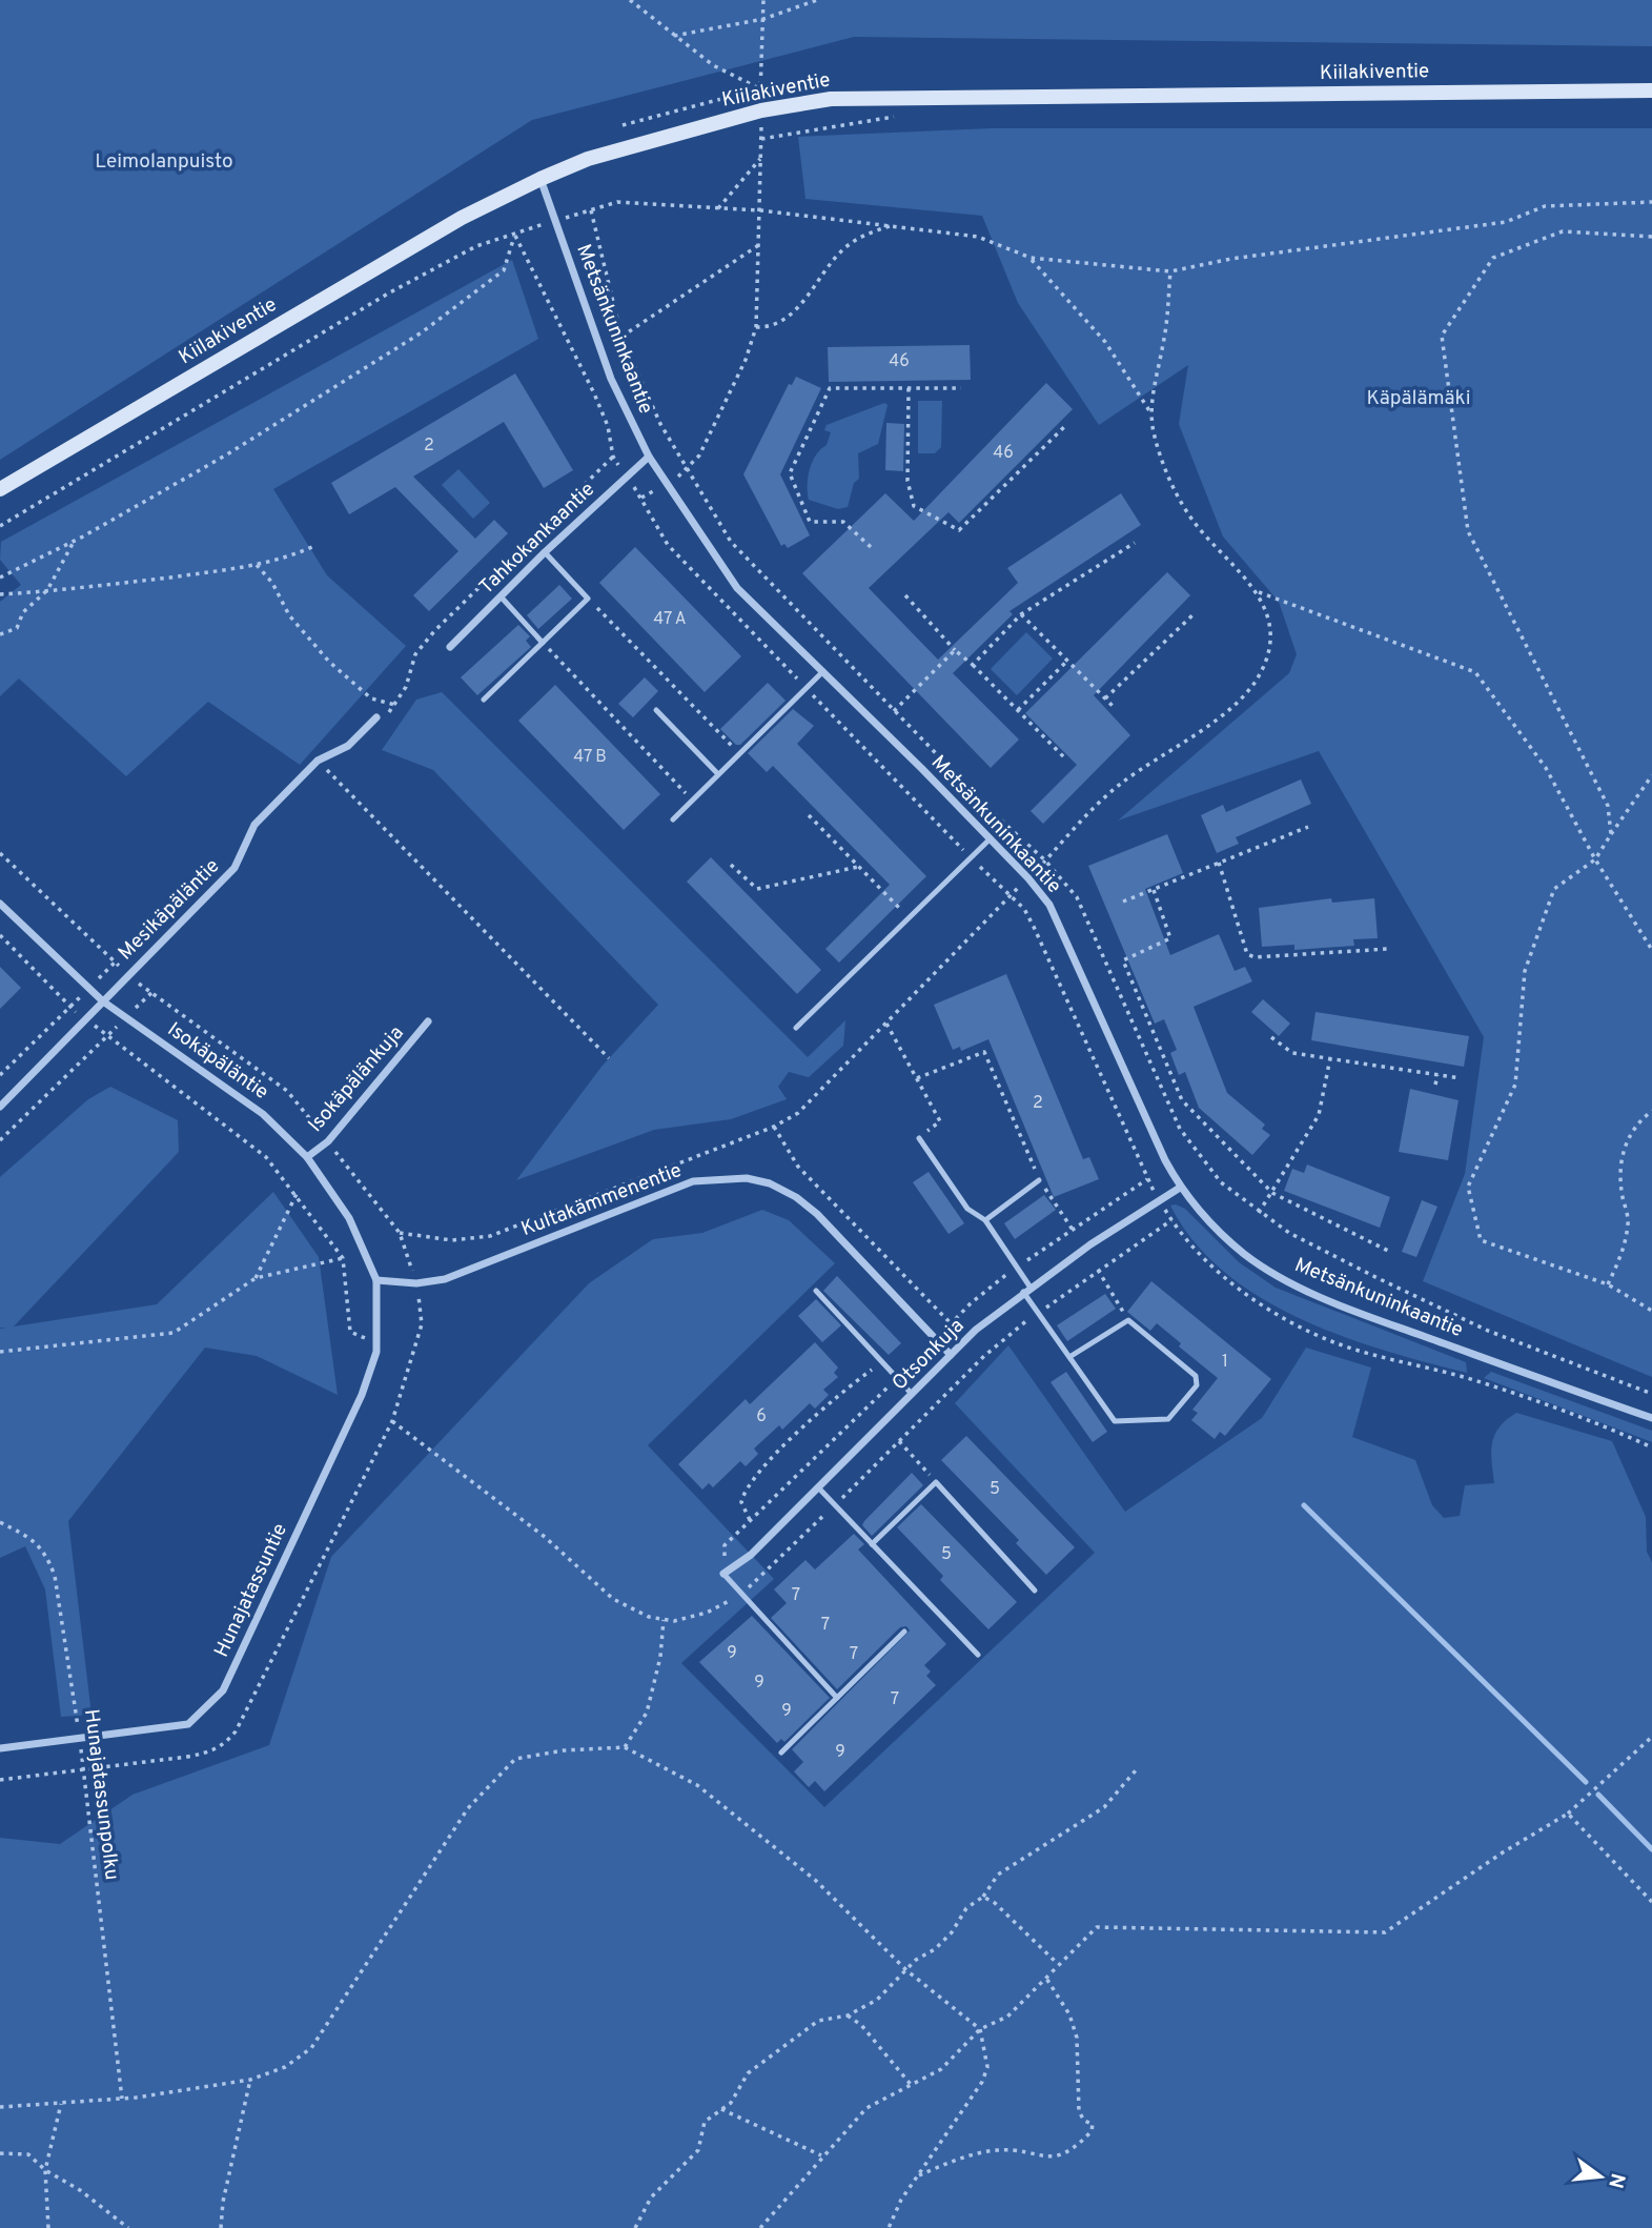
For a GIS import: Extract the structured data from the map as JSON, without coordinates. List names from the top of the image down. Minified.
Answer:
{"streets":{"street":["Kiilakiventie","Metsänkuninkaantie","Tahkokankaantie","Mesikäpäläntie","Isokäpäläntie","Isokäpälänkuja","Kultakämmenentie","Otsonkuja","Hunajatassuntie"],"path":["Hunajatassunpolku"]},"crossings":[["Kiilakiventie","Metsänkuninkaantie"],["Metsänkuninkaantie","Tahkokankaantie"],["Metsänkuninkaantie","Otsonkuja"],["Mesikäpäläntie","Isokäpäläntie"],["Isokäpäläntie","Isokäpälänkuja"],["Isokäpäläntie","Kultakämmenentie"],["Isokäpäläntie","Hunajatassuntie"],["Kultakämmenentie","Otsonkuja"],["Kultakämmenentie","Hunajatassuntie"],["Hunajatassuntie","Hunajatassunpolku"]],"parks":["Leimolanpuisto","Käpälämäki"],"house_numbers":["46","2","46","47 A","47 B","2","1","6","5","5","7","7","9","7","9","7","9","9"],"north":"right"}
